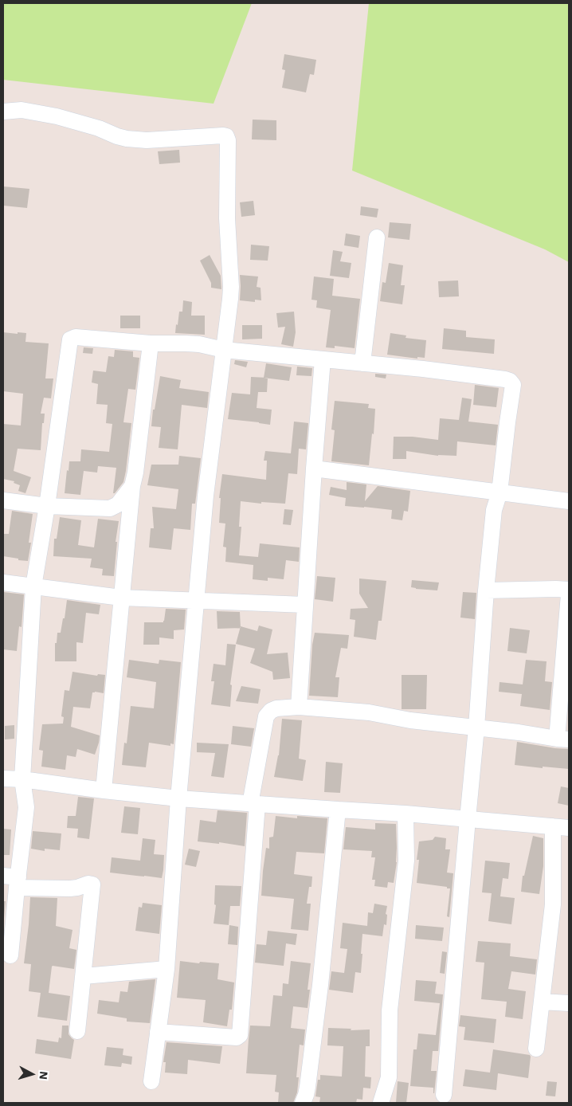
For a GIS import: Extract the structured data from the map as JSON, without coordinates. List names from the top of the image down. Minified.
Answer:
{"north":"right"}
